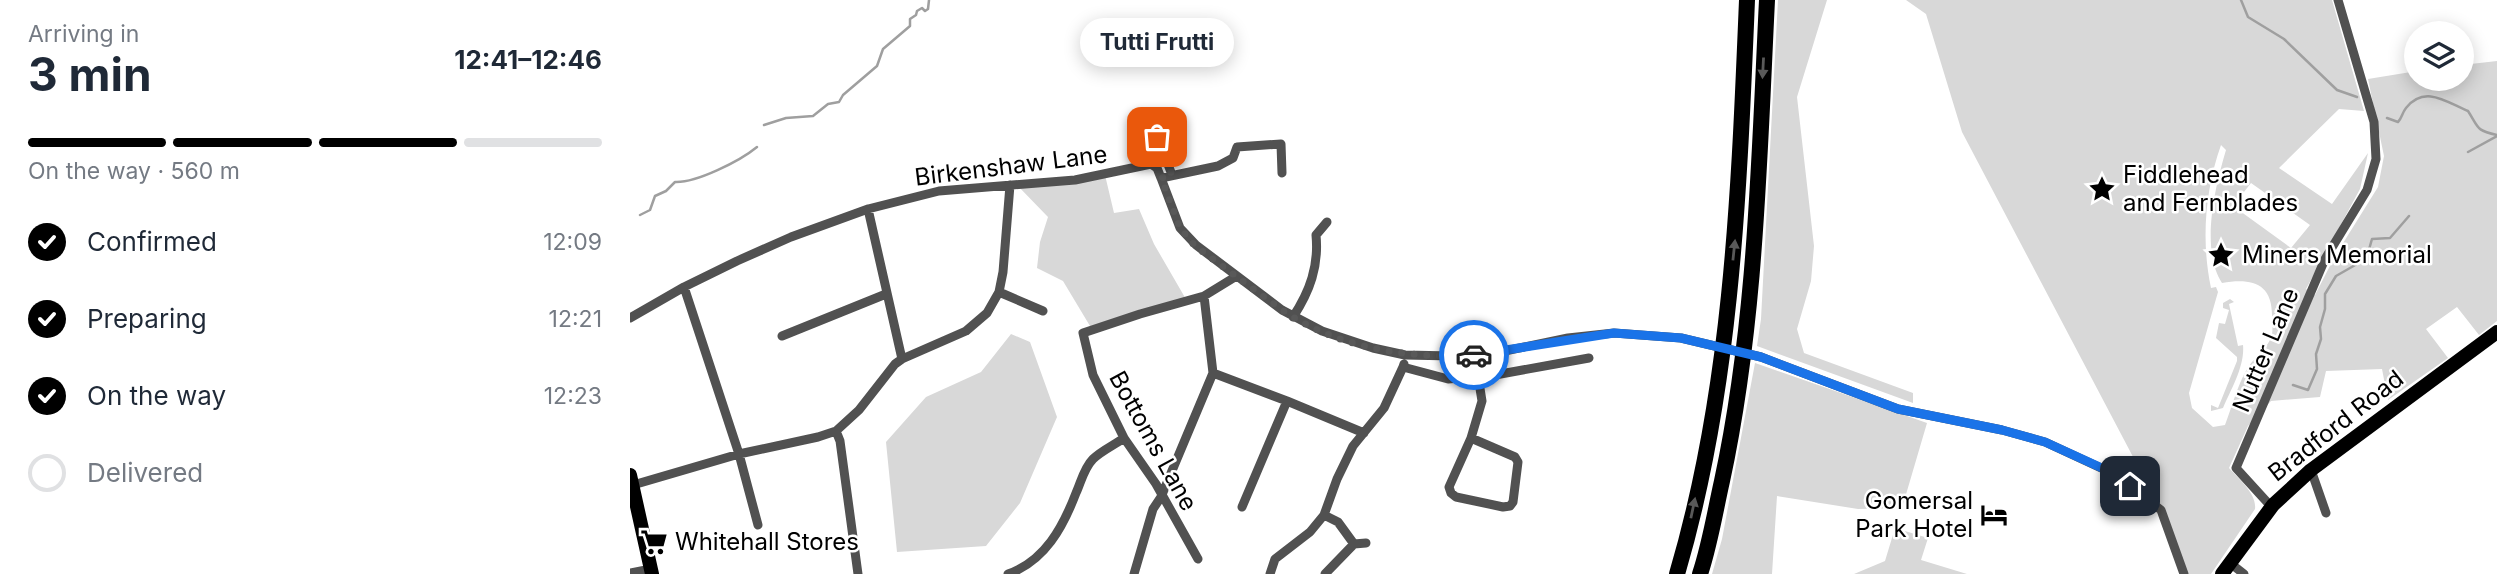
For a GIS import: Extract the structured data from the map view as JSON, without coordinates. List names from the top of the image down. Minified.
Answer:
{"streets":{"main road":["Bradford Road"],"street":["Birkenshaw Lane","Nutter Lane","Bottoms Lane"]},"crossings":[["Nutter Lane","Bradford Road"]],"places":{"other":["Tutti Frutti"],"place":["Fiddlehead and Fernblades","Miners Memorial"],"hotel":["Gomersal Park Hotel"],"supermarket":["Whitehall Stores"]},"page":{"heading":["3 min","Arriving in","12:41–12:46"],"bubble":"Tutti Frutti","bar":"On the way · 560 m","list":[["Confirmed","12:09"],["Preparing","12:21"],["On the way","12:23"],"Delivered"]}}
